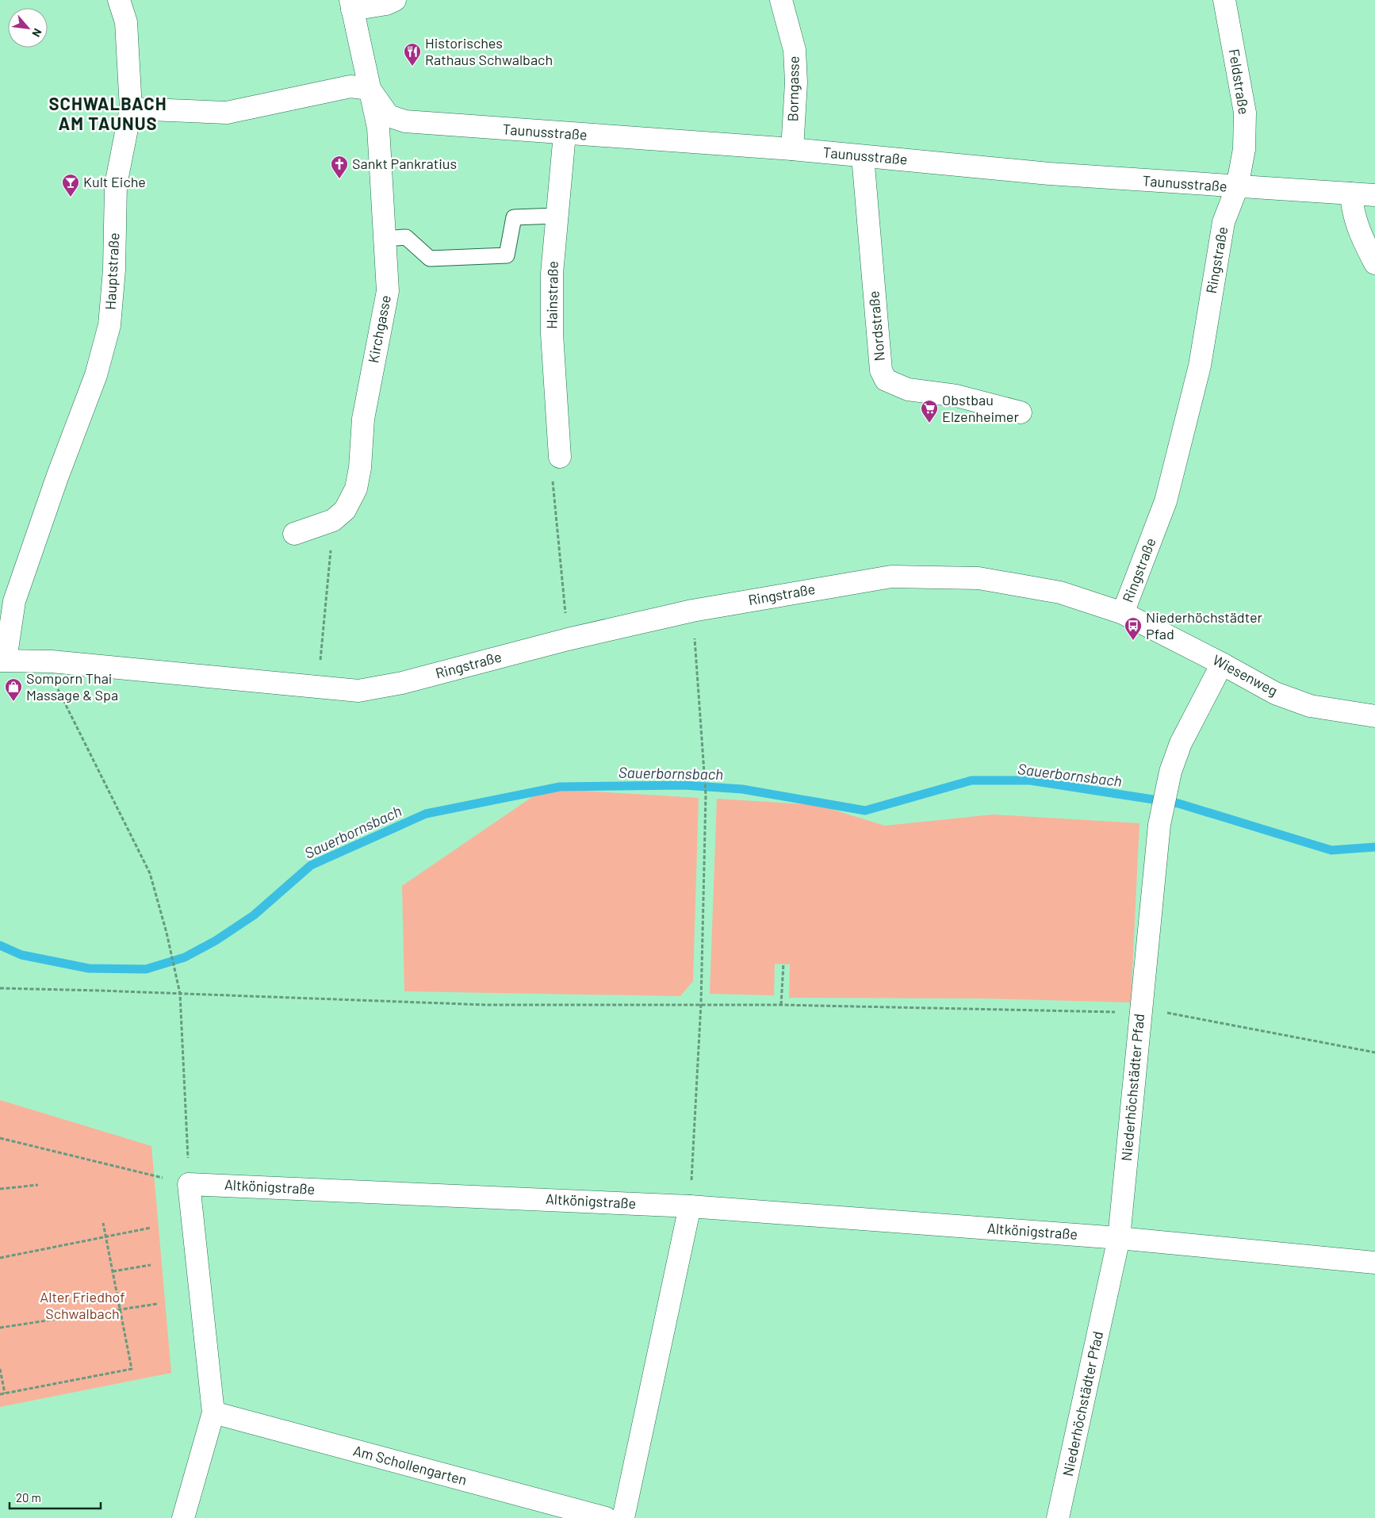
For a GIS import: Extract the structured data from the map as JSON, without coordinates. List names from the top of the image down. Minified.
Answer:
{"streets":{"street":["Feldstraße","Borngasse","Taunusstraße","Ringstraße","Hauptstraße","Hainstraße","Nordstraße","Kirchgasse","Wiesenweg","Niederhöchstädter Pfad","Altkönigstraße","Am Schollengarten"]},"crossings":[["Feldstraße","Taunusstraße"],["Feldstraße","Ringstraße"],["Borngasse","Taunusstraße"],["Taunusstraße","Ringstraße"],["Taunusstraße","Hainstraße"],["Taunusstraße","Nordstraße"],["Taunusstraße","Kirchgasse"],["Ringstraße","Hauptstraße"],["Ringstraße","Wiesenweg"],["Wiesenweg","Niederhöchstädter Pfad"],["Niederhöchstädter Pfad","Altkönigstraße"]],"districts":["SCHWALBACH AM TAUNUS"],"water":["Sauerbornsbach"],"parks":["Alter Friedhof Schwalbach"],"places":{"restaurant":["Historisches Rathaus Schwalbach"],"church":["Sankt Pankratius"],"bar":["Kult Eiche"],"supermarket":["Obstbau Elzenheimer"],"bus stop":["Niederhöchstädter Pfad"],"shop":["Somporn Thai Massage & Spa"]},"scale_bar":"20 m","north":"bottom right"}
